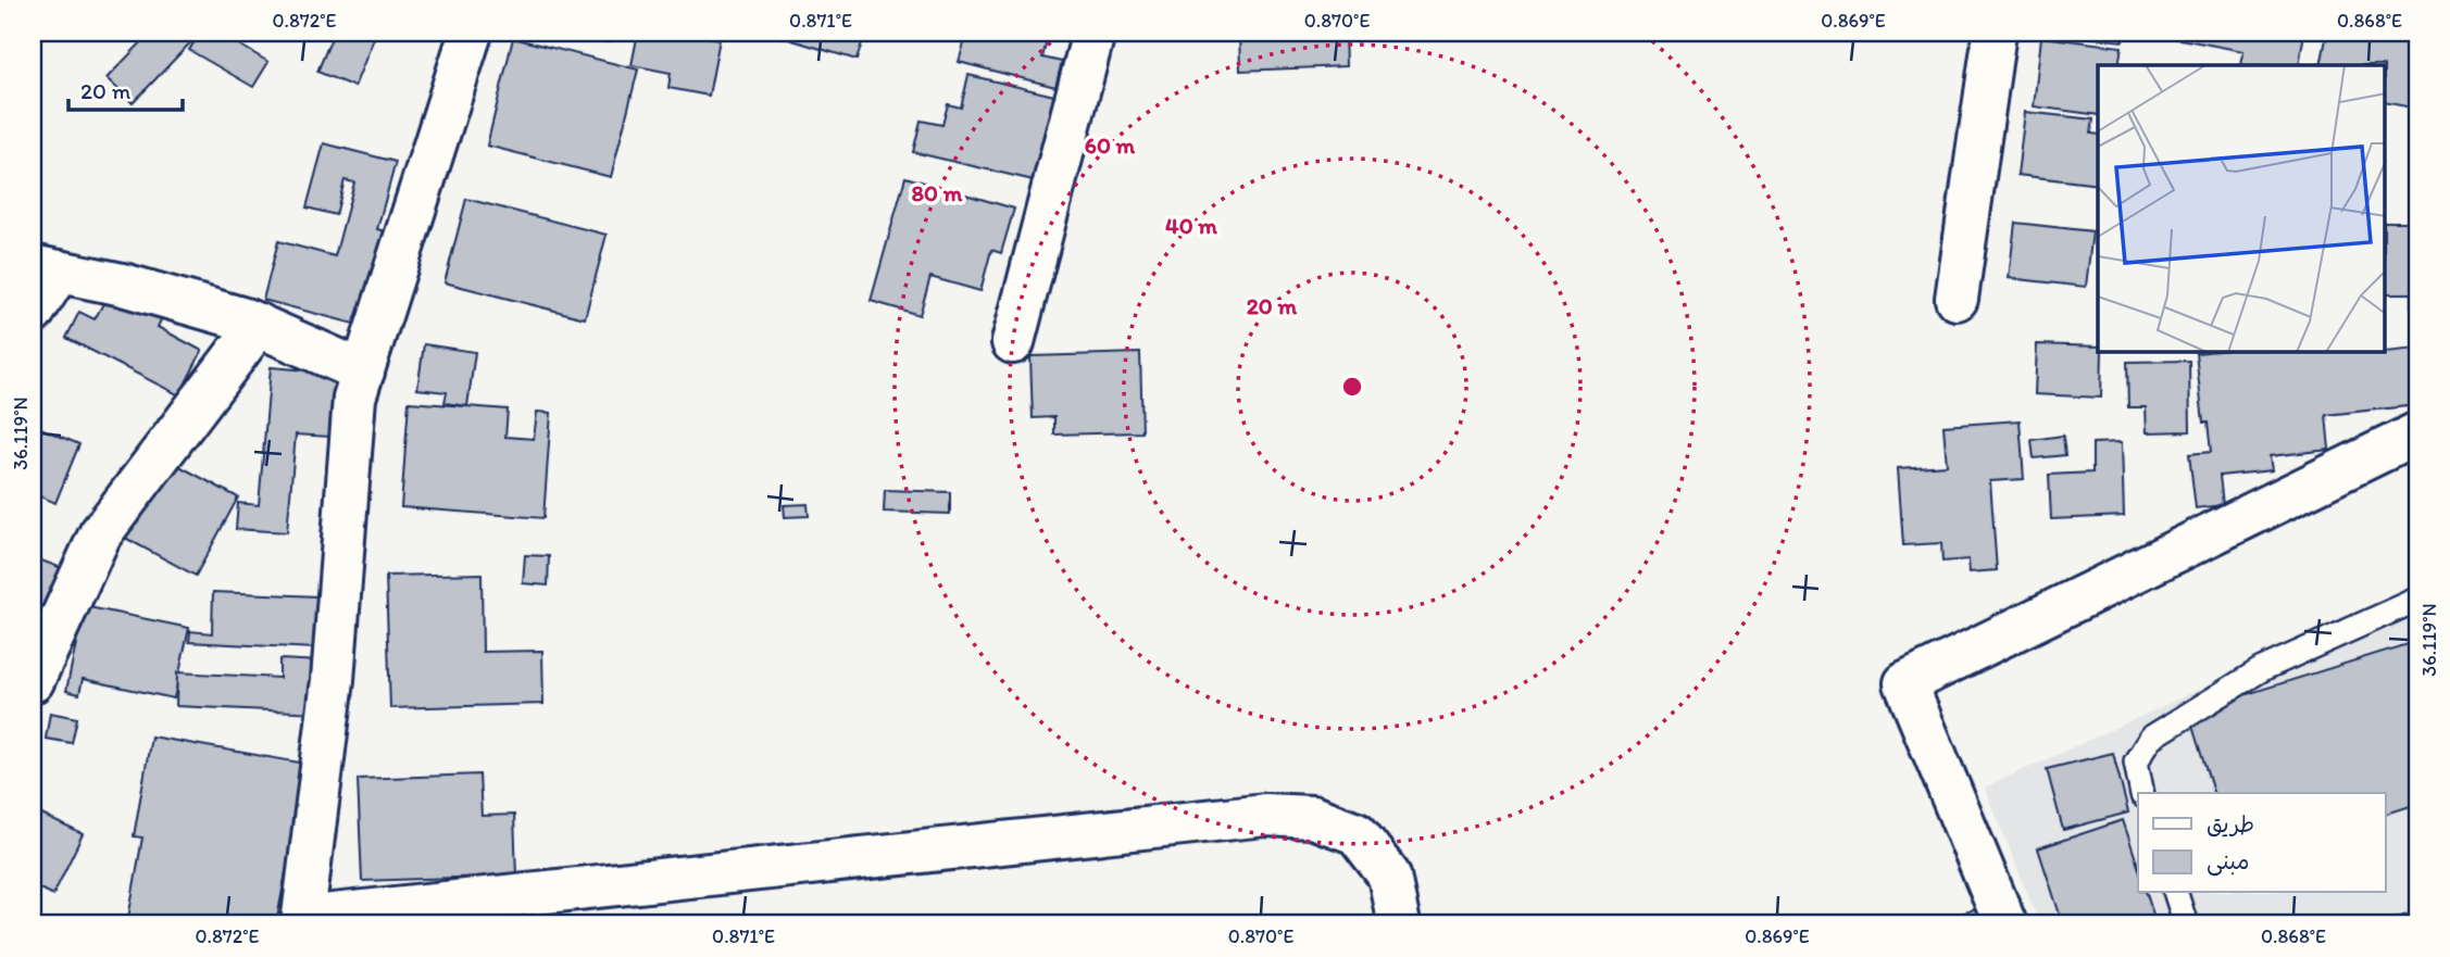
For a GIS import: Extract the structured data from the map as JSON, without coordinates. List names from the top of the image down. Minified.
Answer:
{"legend":["طريق","مبنى"],"scale_bar":"20 m","coordinates":["0.872°E","0.871°E","0.870°E","0.869°E","0.868°E","36.119°N"],"rings":["60 m","80 m","40 m","20 m"]}
